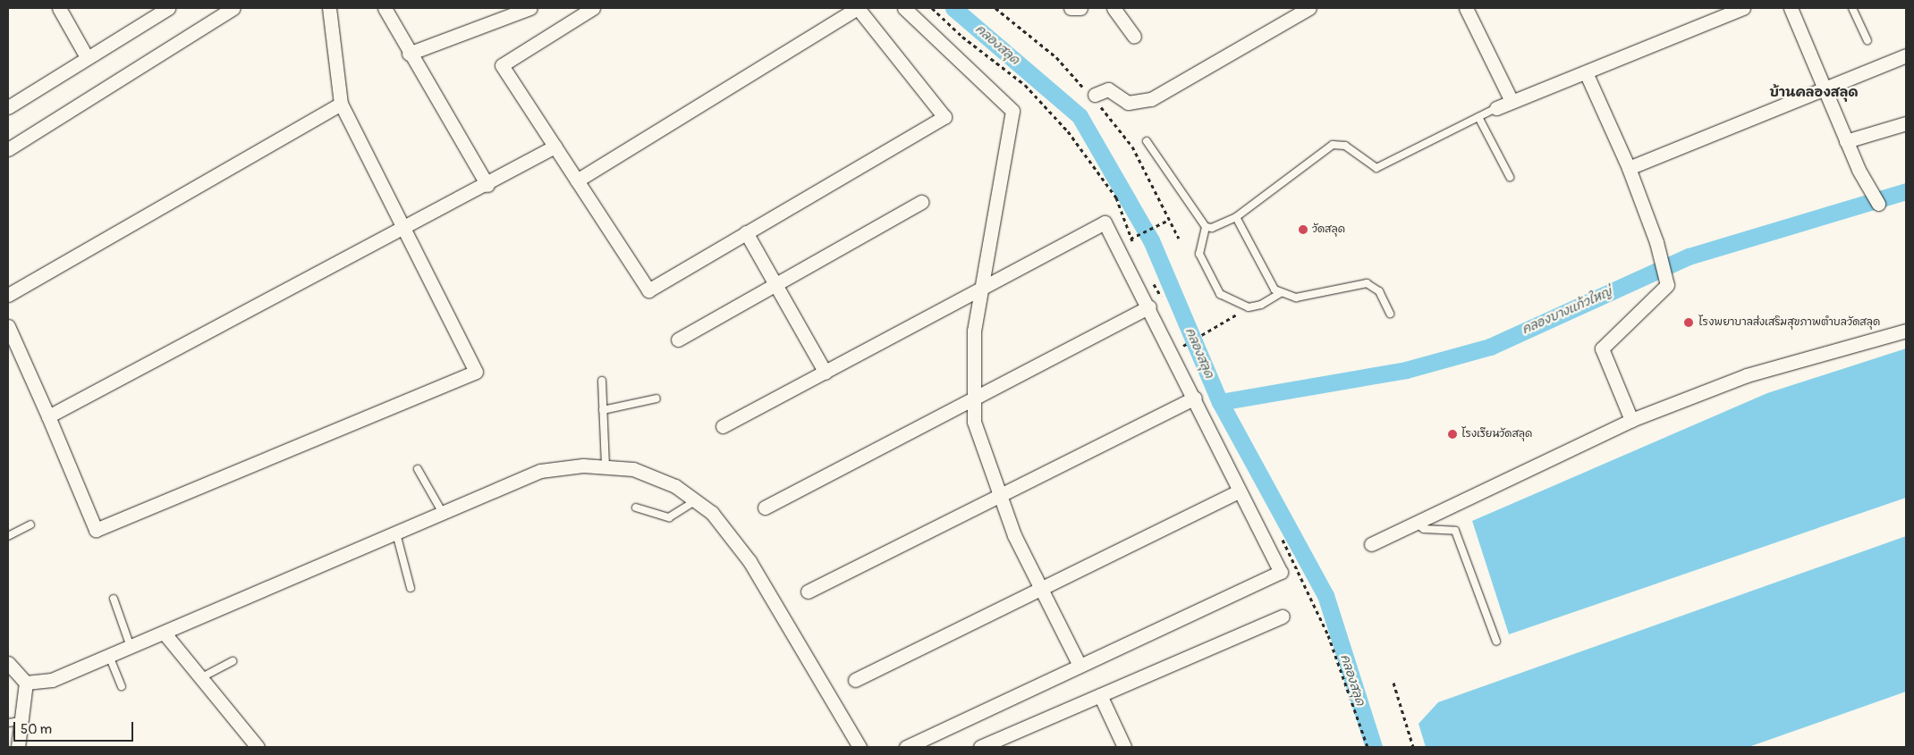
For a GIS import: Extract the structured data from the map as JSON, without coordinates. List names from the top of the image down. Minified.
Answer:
{"districts":["บ้านคลองสลุด"],"water":["คลองสลุด","คลองบางแก้วใหญ่"],"places":["วัดสลุด","โรงพยาบาลส่งเสริมสุขภาพตำบลวัดสลุด","โรงเรียนวัดสลุด"],"scale_bar":"50 m"}
